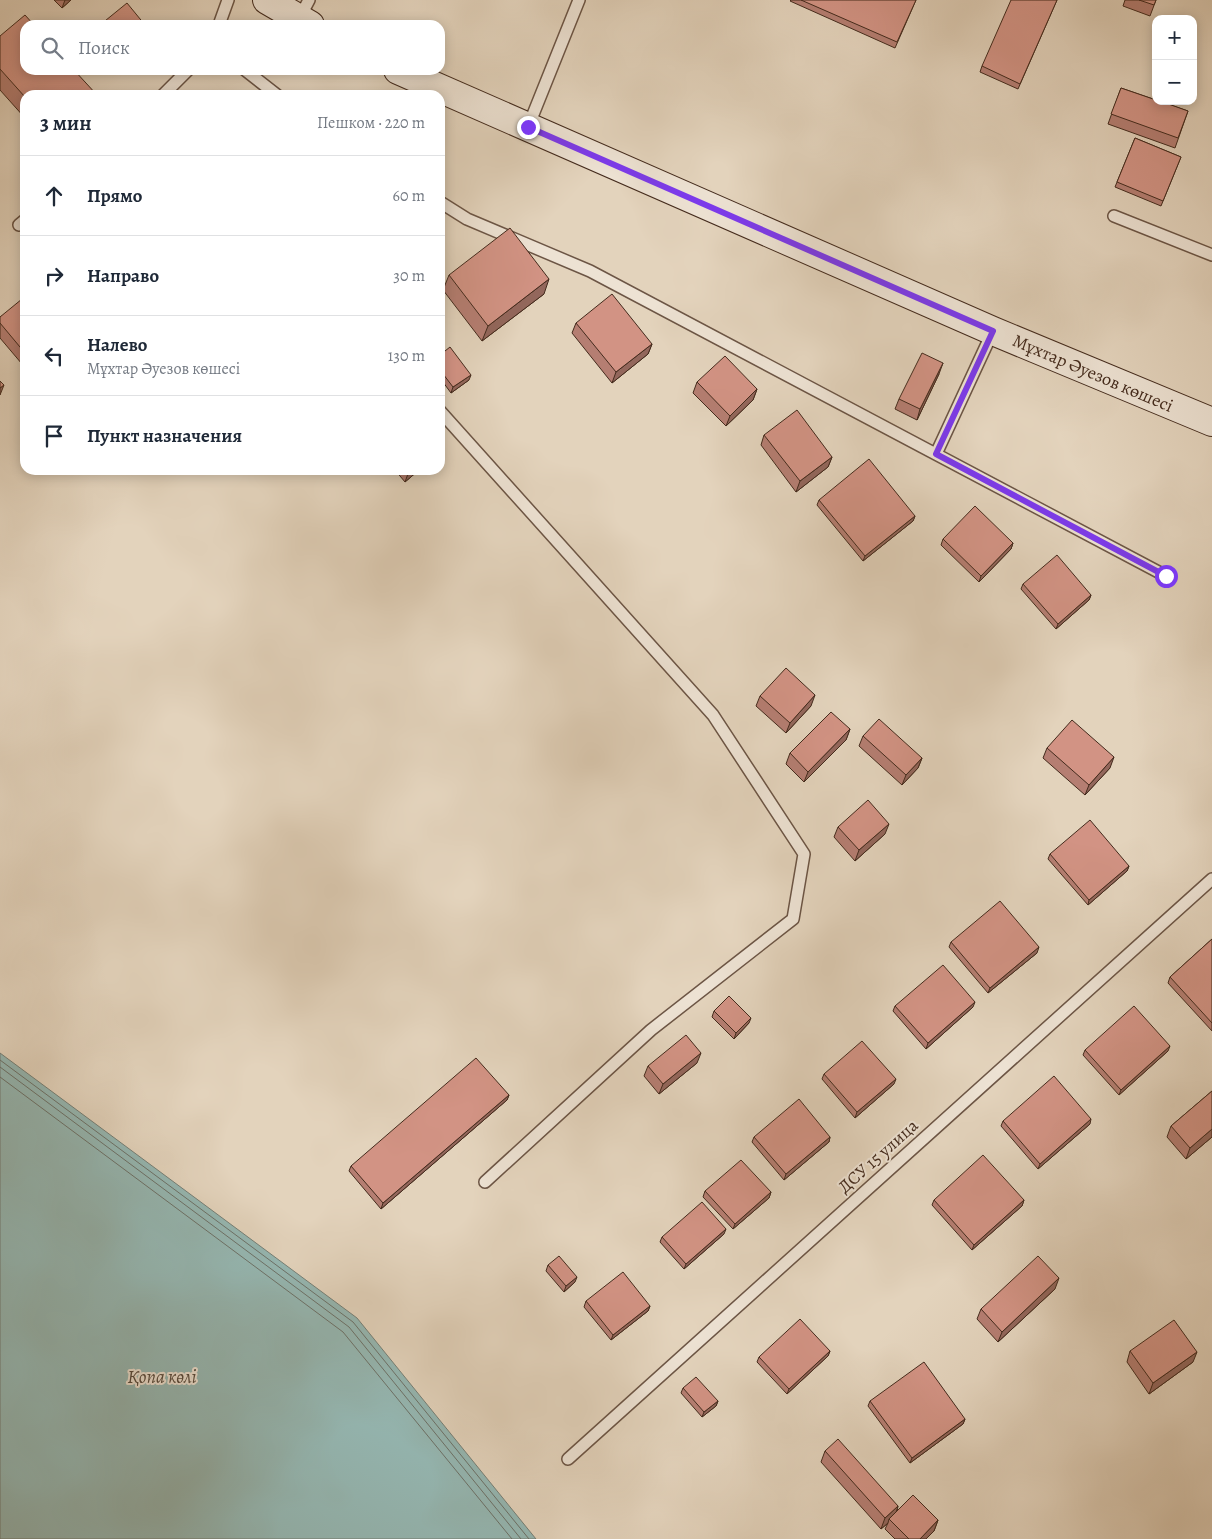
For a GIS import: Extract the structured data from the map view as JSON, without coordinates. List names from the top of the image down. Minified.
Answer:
{"streets":{"main road":["Мұхтар Әуезов көшесі"],"lane":["ДСУ 15 улица"]},"water":["Қопа көлі"],"page":{"map_buttons":["+","−"],"search":"Поиск","heading":["3 мин","Пешком · 220 m"],"list":[["Прямо","60 m"],["Направо","30 m"],["Налево","Мұхтар Әуезов көшесі","130 m"],"Пункт назначения"]}}
